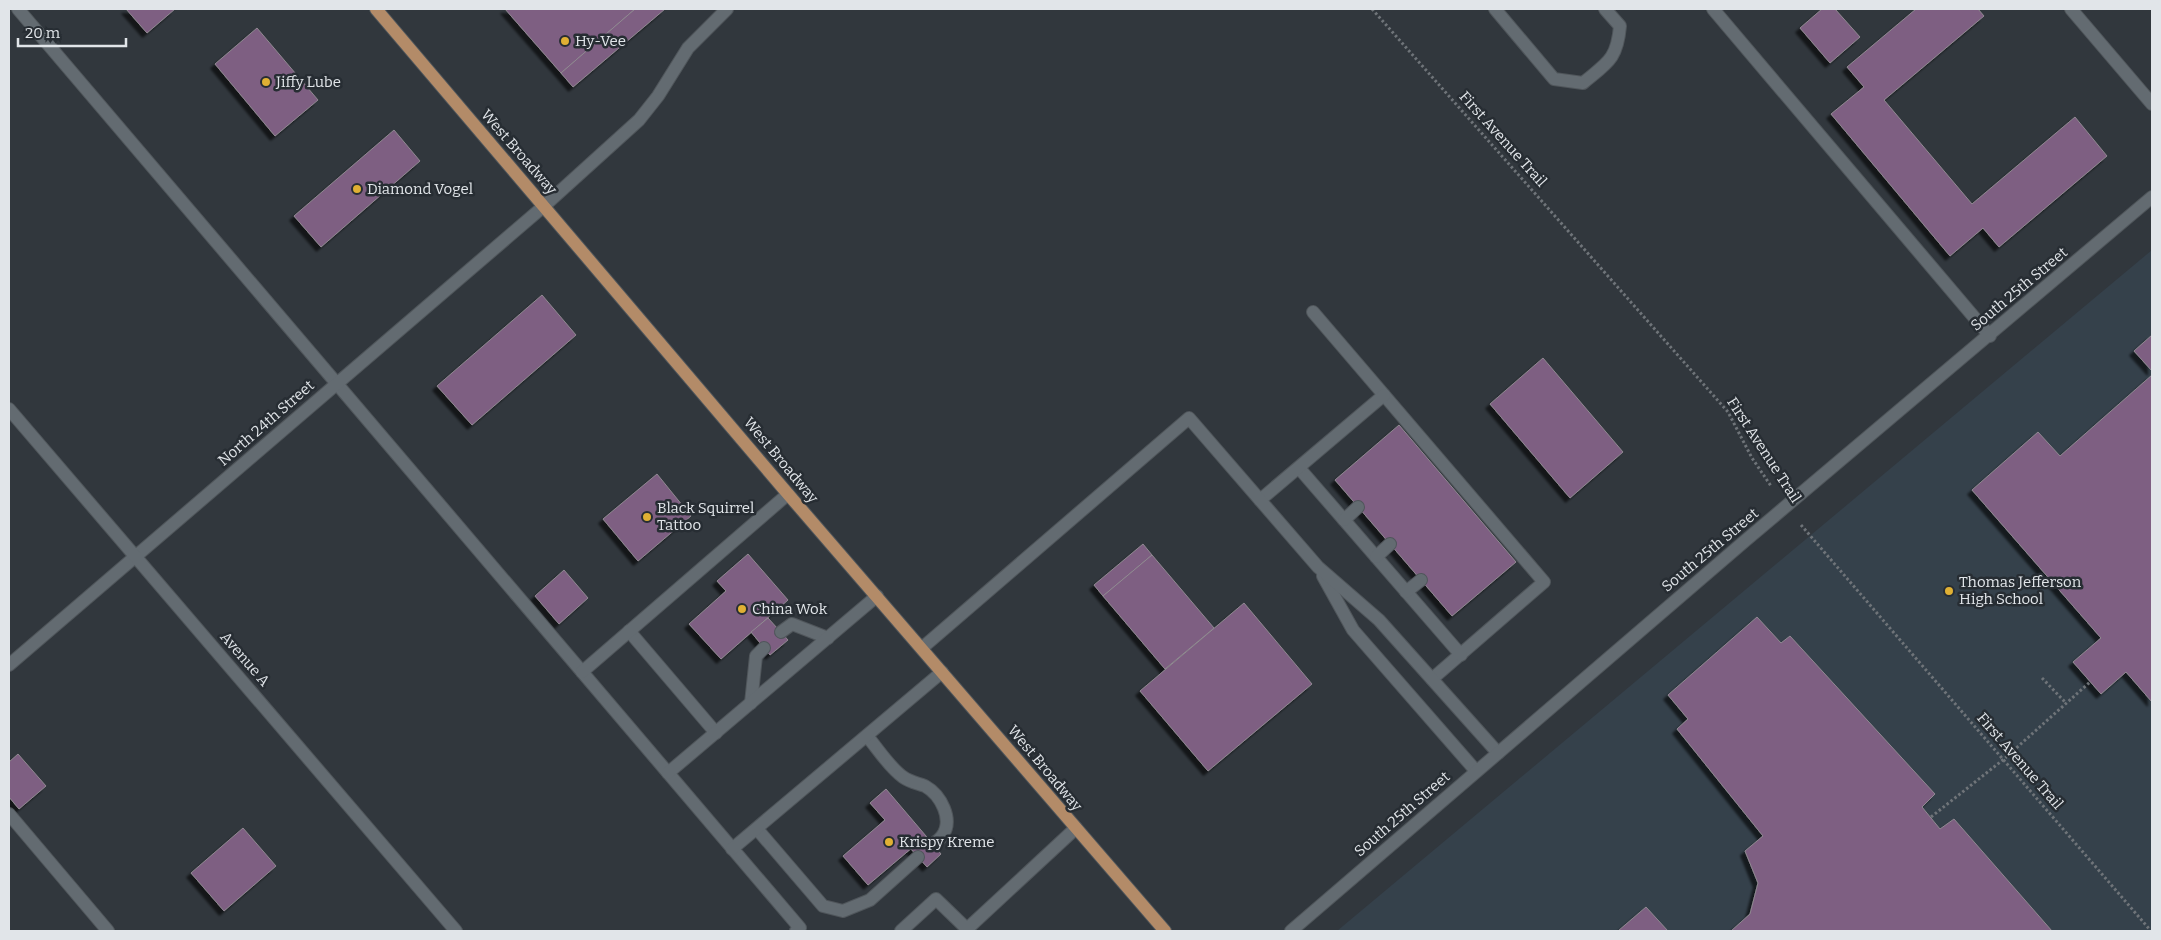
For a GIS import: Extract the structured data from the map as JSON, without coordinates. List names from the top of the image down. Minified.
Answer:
{"streets":{"main road":["West Broadway"],"street":["South 25th Street","North 24th Street","Avenue A"],"path":["First Avenue Trail"]},"crossings":[["First Avenue Trail","South 25th Street"],["West Broadway","North 24th Street"],["North 24th Street","Avenue A"]],"places":["Hy-Vee","Jiffy Lube","Diamond Vogel","Black Squirrel Tattoo","Thomas Jefferson High School","China Wok","Krispy Kreme"],"scale_bar":"20 m"}
